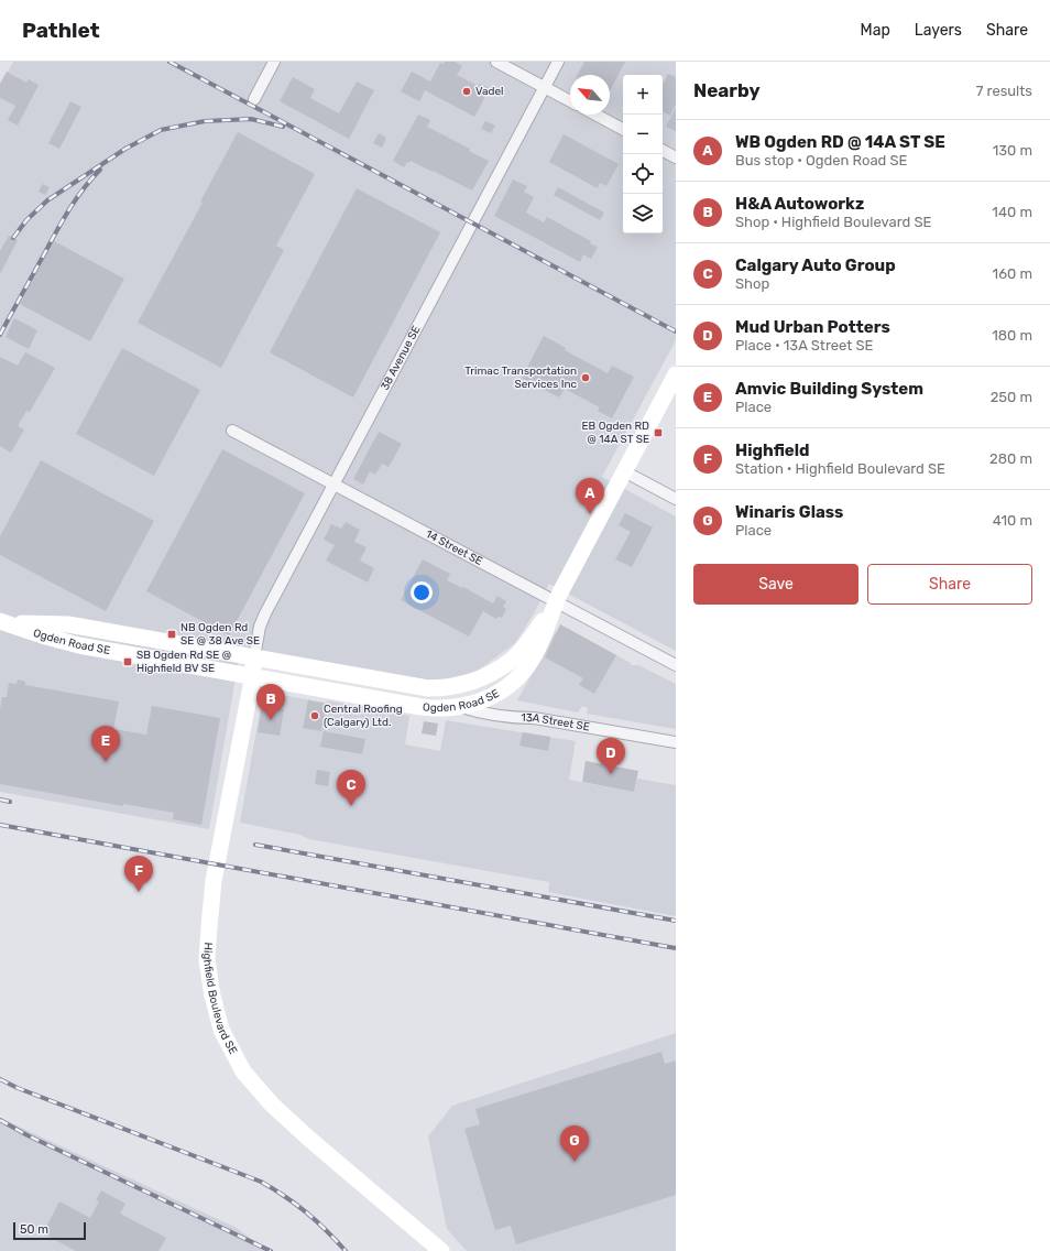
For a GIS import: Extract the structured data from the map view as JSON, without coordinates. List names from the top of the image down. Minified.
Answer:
{"streets":{"street":["38 Avenue SE","14 Street SE","Ogden Road SE","13A Street SE","Highfield Boulevard SE"]},"crossings":[["38 Avenue SE","14 Street SE"],["38 Avenue SE","Ogden Road SE"],["38 Avenue SE","Highfield Boulevard SE"],["14 Street SE","Ogden Road SE"],["Ogden Road SE","13A Street SE"],["Ogden Road SE","Highfield Boulevard SE"]],"places":{"other":["Vadel","Trimac Transportation Services Inc","Central Roofing (Calgary) Ltd."],"transit":["EB Ogden RD @ 14A ST SE","NB Ogden Rd SE @ 38 Ave SE","SB Ogden Rd SE @ Highfield BV SE"]},"scale_bar":"50 m","north":"top left","page":{"header":"Pathlet","nav":["Map","Layers","Share"],"heading":["Nearby","7 results"],"map_buttons":["+","−"],"list":[{"mark":"A","name":"WB Ogden RD @ 14A ST SE","note":"Bus stop · Ogden Road SE","value":"130 m"},{"mark":"B","name":"H&A Autoworkz","note":"Shop · Highfield Boulevard SE","value":"140 m"},{"mark":"C","name":"Calgary Auto Group","note":"Shop","value":"160 m"},{"mark":"D","name":"Mud Urban Potters","note":"Place · 13A Street SE","value":"180 m"},{"mark":"E","name":"Amvic Building System","note":"Place","value":"250 m"},{"mark":"F","name":"Highfield","note":"Station · Highfield Boulevard SE","value":"280 m"},{"mark":"G","name":"Winaris Glass","note":"Place","value":"410 m"}],"pins":["A","B","E","D","C","F","G"],"buttons":["Save","Share"],"scale":"50 m"}}
